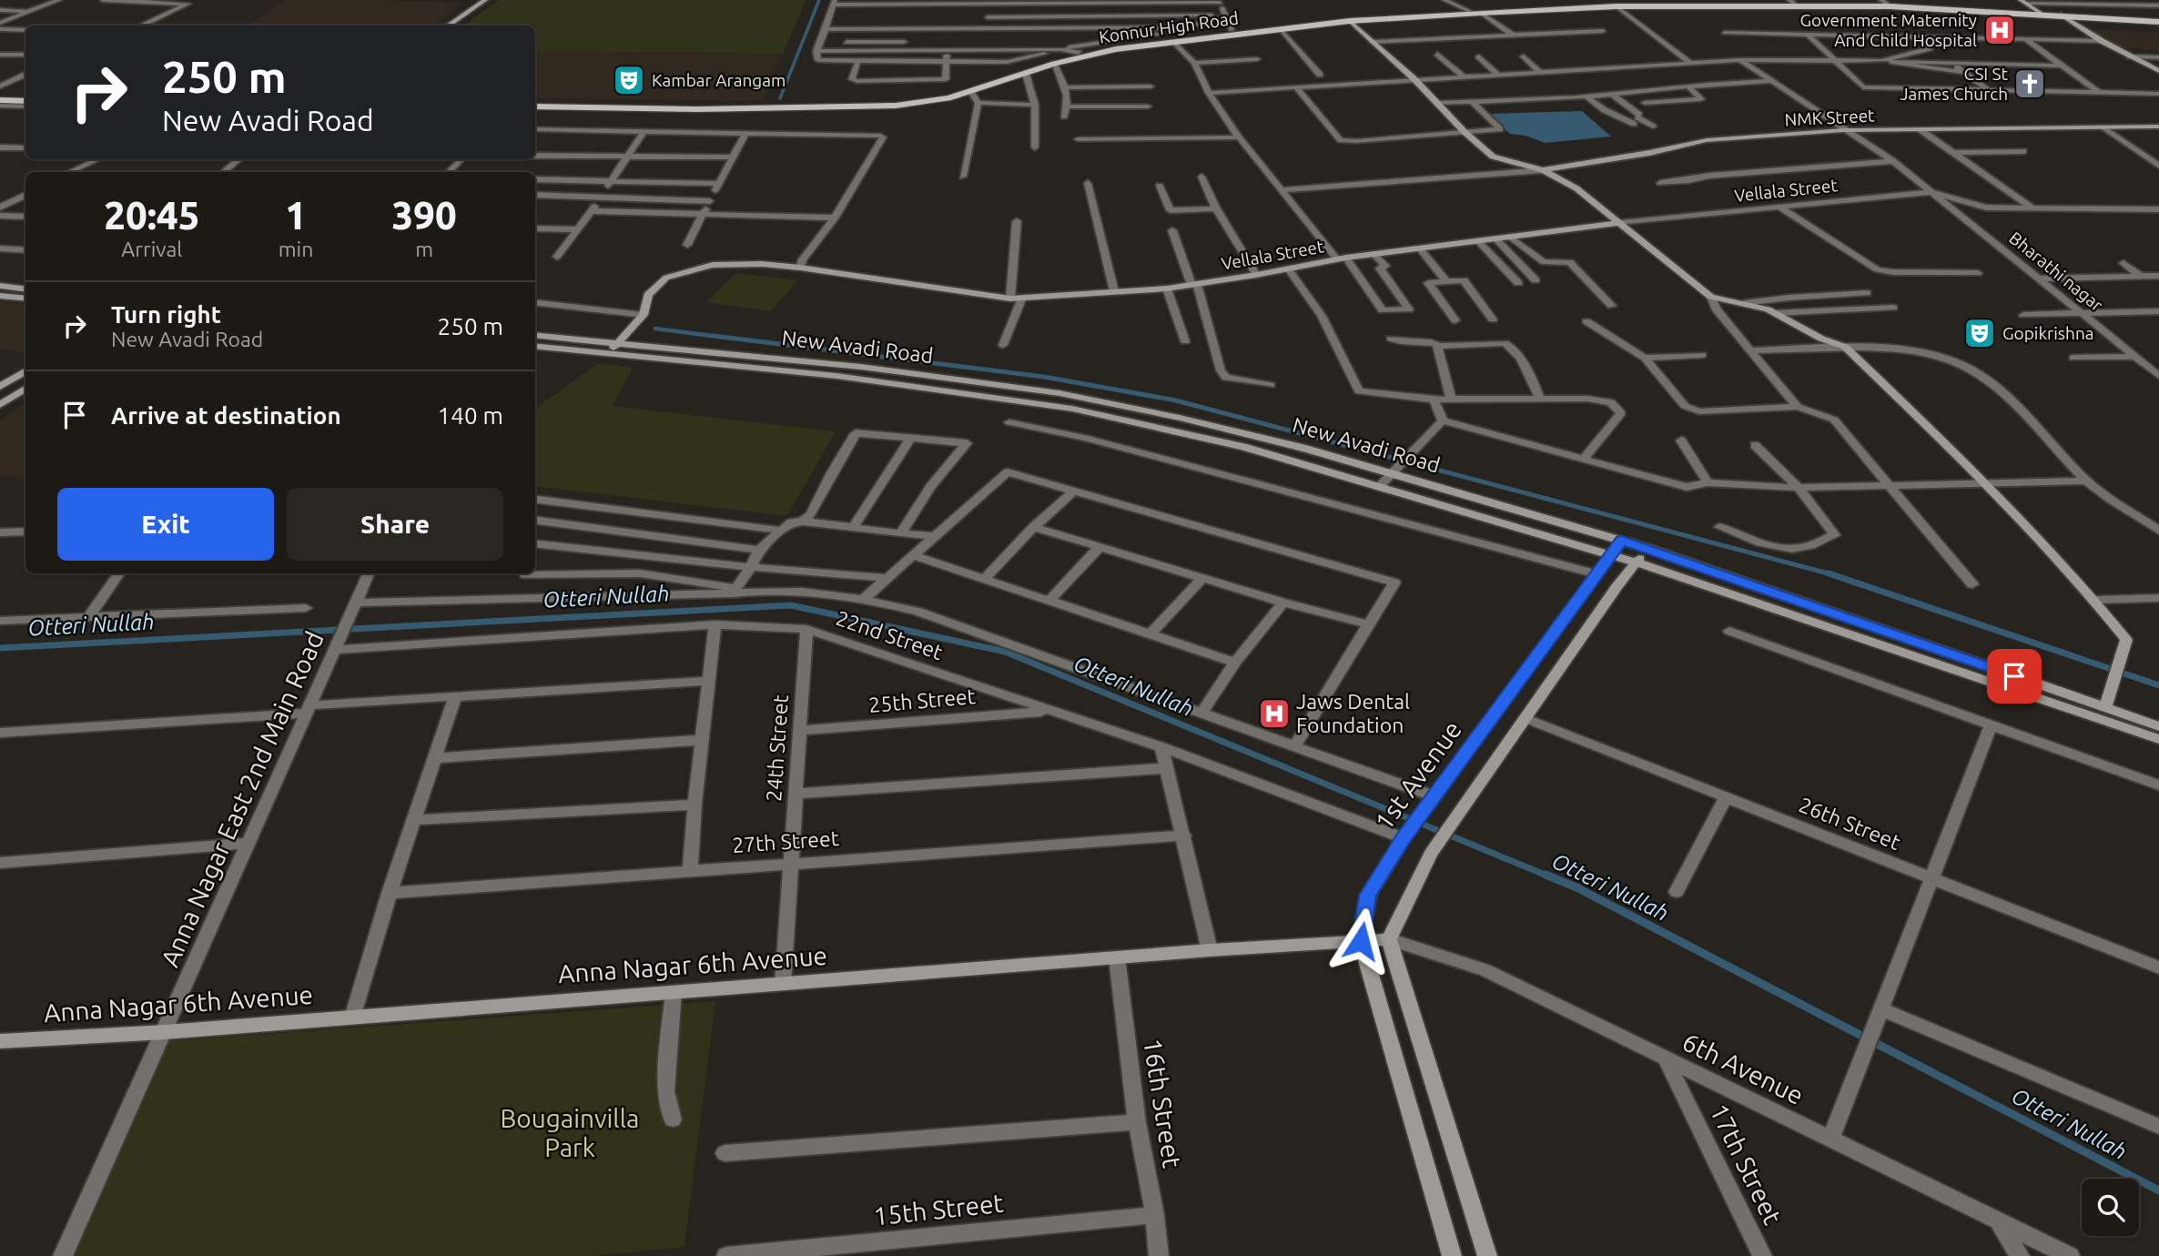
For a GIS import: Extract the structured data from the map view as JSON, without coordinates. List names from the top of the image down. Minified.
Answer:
{"streets":{"main road":["Konnur High Road"],"street":["NMK Street","Vellala Street","Bharathi nagar","New Avadi Road","22nd Street","25th Street","24th Street","1st Avenue","Anna Nagar East 2nd Main Road","26th Street","27th Street","Anna Nagar 6th Avenue","6th Avenue","16th Street","17th Street","15th Street"]},"crossings":[["NMK Street","Bharathi nagar"],["Vellala Street","Bharathi nagar"],["Vellala Street","New Avadi Road"],["New Avadi Road","1st Avenue"],["22nd Street","25th Street"],["22nd Street","24th Street"],["22nd Street","1st Avenue"],["22nd Street","Anna Nagar East 2nd Main Road"],["25th Street","24th Street"],["24th Street","27th Street"],["24th Street","Anna Nagar 6th Avenue"],["1st Avenue","Anna Nagar 6th Avenue"],["Anna Nagar East 2nd Main Road","Anna Nagar 6th Avenue"],["Anna Nagar 6th Avenue","6th Avenue"],["Anna Nagar 6th Avenue","16th Street"],["6th Avenue","17th Street"],["16th Street","15th Street"]],"water":["Otteri Nullah"],"parks":["Bougainvilla Park"],"places":{"hospital":["Government Maternity And Child Hospital","Jaws Dental Foundation"],"theatre":["Kambar Arangam","Gopikrishna"],"church":["CSI St James Church"]},"page":{"turn":["250 m","New Avadi Road"],"eta":["20:45","Arrival","1","min","390","m"],"list":[{"name":"Turn right","note":"New Avadi Road","value":"250 m"},{"name":"Arrive at destination","value":"140 m"}],"buttons":["Exit","Share"]}}
